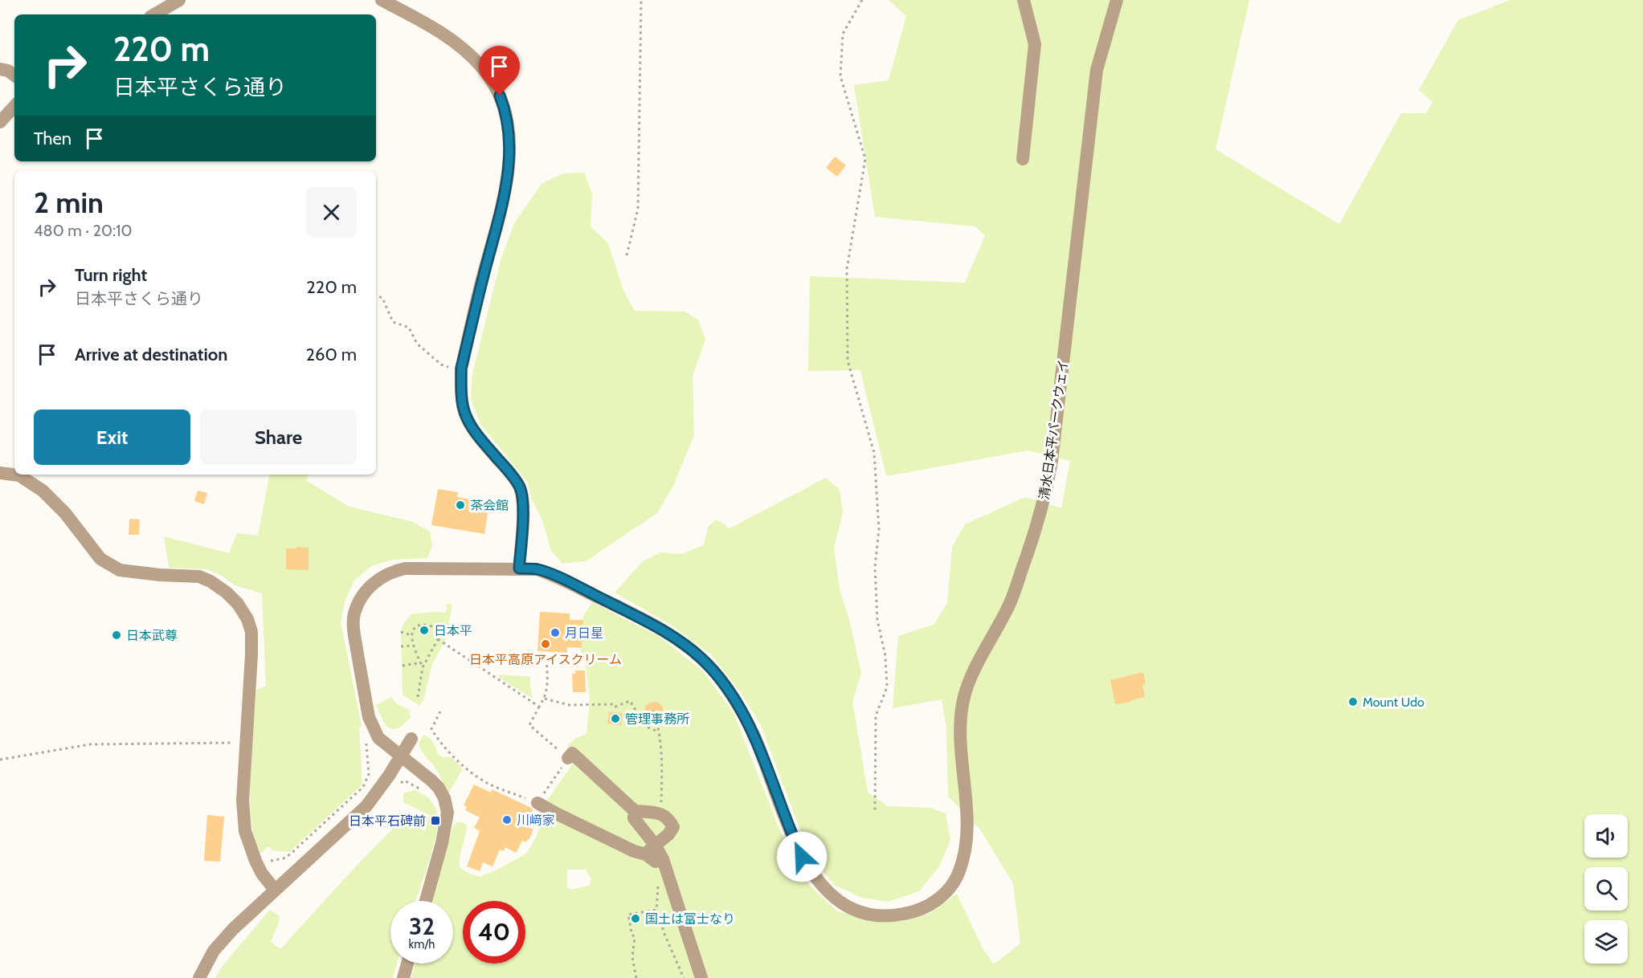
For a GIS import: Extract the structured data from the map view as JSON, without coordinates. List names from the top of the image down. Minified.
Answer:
{"streets":{"street":["清水日本平パークウェイ"]},"places":{"other":["茶会館","日本平","月日星","日本武尊","日本平高原アイスクリーム","Mount Udo","管理事務所","川﨑家","国土は富士なり"],"transit":["日本平石碑前"]},"page":{"turn":["220 m","日本平さくら通り"],"then":"Then","heading":["2 min","480 m · 20:10"],"list":[{"name":"Turn right","note":"日本平さくら通り","value":"220 m"},{"name":"Arrive at destination","value":"260 m"}],"buttons":["Exit","Share"],"speed":"32 km/h","limit":"40"}}
